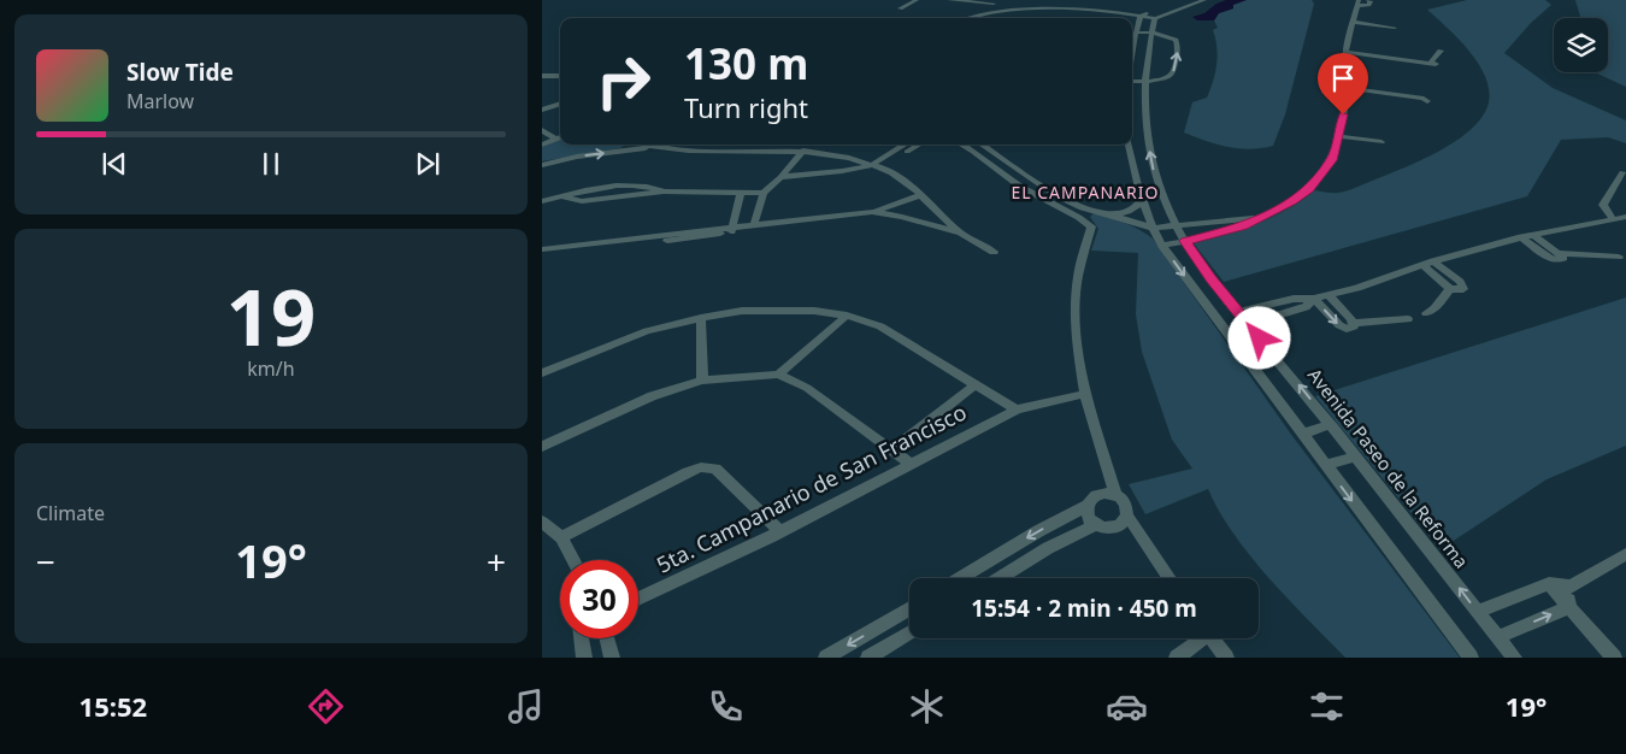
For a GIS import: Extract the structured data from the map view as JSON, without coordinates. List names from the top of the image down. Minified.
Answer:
{"streets":{"street":["Avenida Paseo de la Reforma","5ta. Campanario de San Francisco"]},"districts":["EL CAMPANARIO"],"page":{"turn":["130 m","Turn right"],"song":["Slow Tide","Marlow"],"tile":[["19","km/h"],"Climate"],"heat":["−","19°","+"],"limit":"30","trip":"15:54 · 2 min · 450 m","tabs":["15:52","19°"]}}
